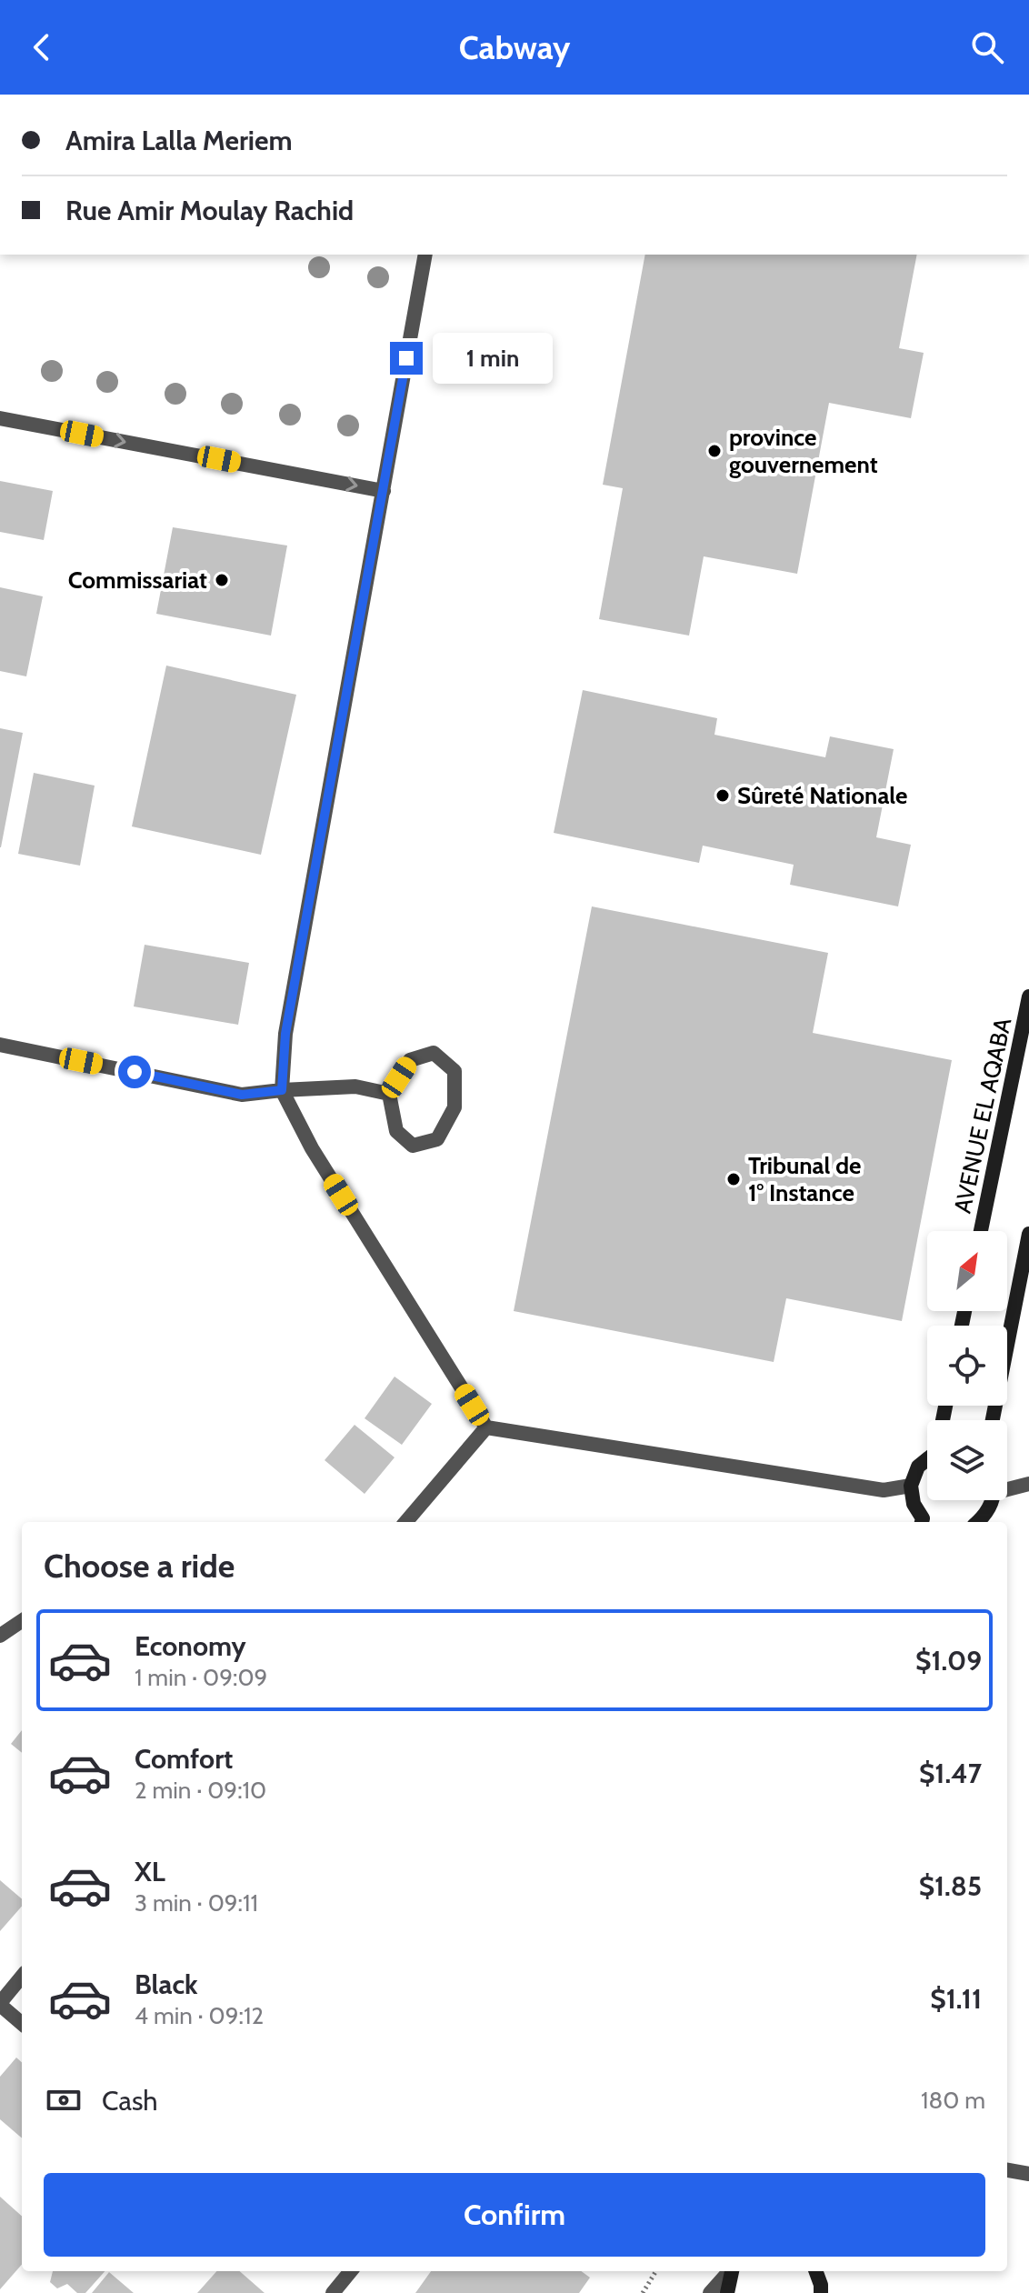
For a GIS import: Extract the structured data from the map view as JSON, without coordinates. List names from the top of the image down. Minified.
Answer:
{"streets":{"main road":["AVENUE EL AQABA"]},"places":["province gouvernement","Commissariat","Sûreté Nationale","Tribunal de 1° Instance"],"north":"top right","page":{"header":"Cabway","banner":["Amira Lalla Meriem","Rue Amir Moulay Rachid"],"bubble":"1 min","heading":"Choose a ride","list":[{"name":"Economy","note":"1 min · 09:09","value":"$1.09"},{"name":"Comfort","note":"2 min · 09:10","value":"$1.47"},{"name":"XL","note":"3 min · 09:11","value":"$1.85"},{"name":"Black","note":"4 min · 09:12","value":"$1.11"}],"pay":["Cash","180 m"],"buttons":"Confirm"}}
